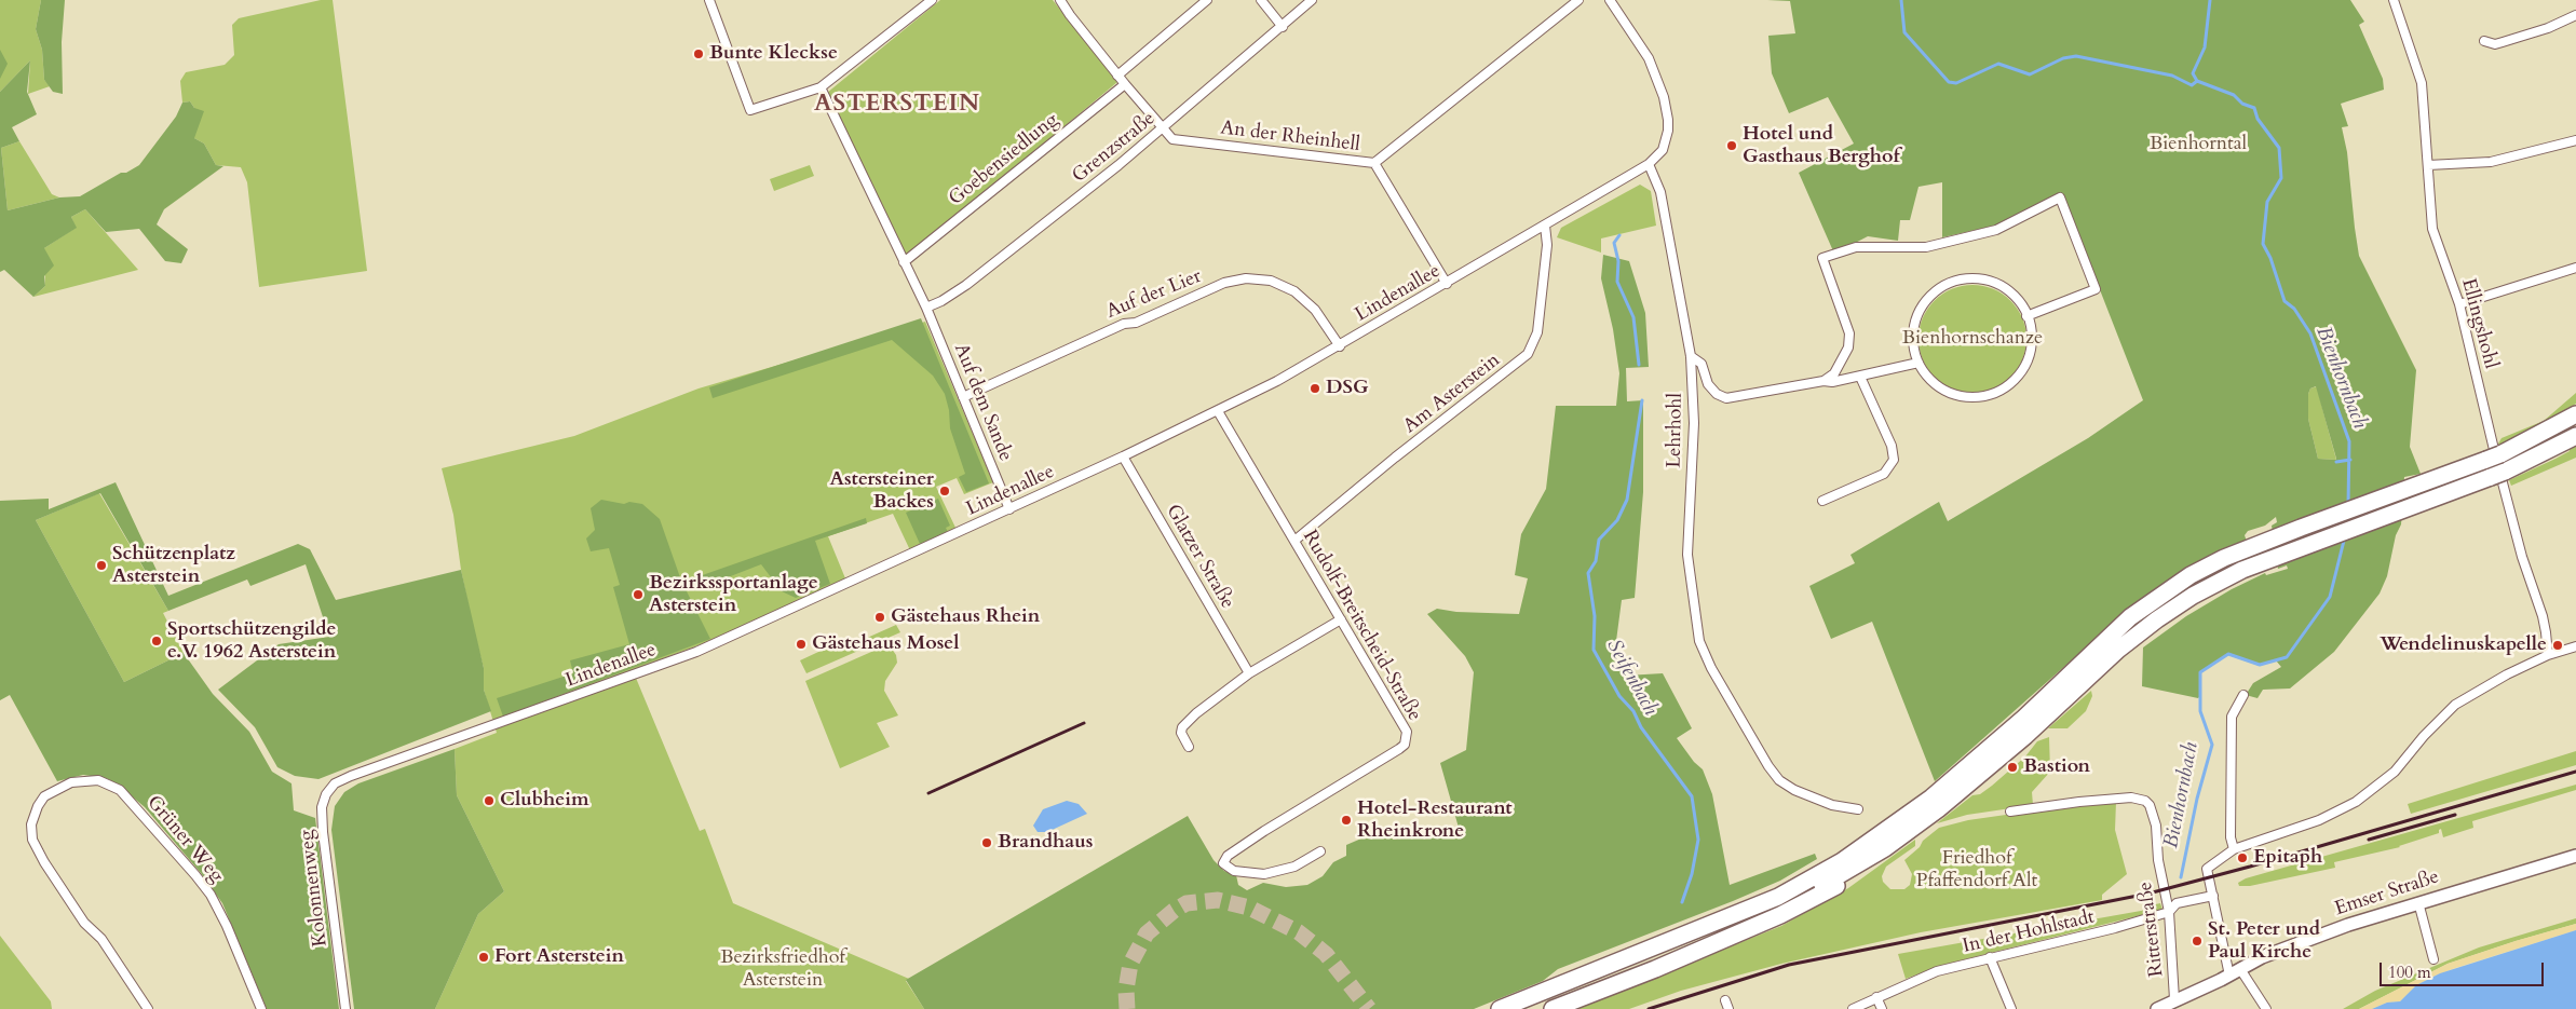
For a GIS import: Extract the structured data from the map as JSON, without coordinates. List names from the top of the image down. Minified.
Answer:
{"streets":{"street":["An der Rheinhell","Grenzstraße","Goebensiedlung","Lindenallee","Auf der Lier","Ellingshohl","Am Asterstein","Auf dem Sande","Lehrhohl","Glatzer Straße","Rudolf-Breitscheid-Straße","Grüner Weg","Kolonnenweg","Emser Straße","Ritterstraße","In der Hohlstadt"]},"crossings":[["An der Rheinhell","Grenzstraße"],["An der Rheinhell","Lindenallee"],["Grenzstraße","Auf dem Sande"],["Lindenallee","Auf der Lier"],["Lindenallee","Am Asterstein"],["Lindenallee","Auf dem Sande"],["Lindenallee","Lehrhohl"],["Lindenallee","Glatzer Straße"],["Lindenallee","Rudolf-Breitscheid-Straße"],["Lindenallee","Kolonnenweg"],["Auf der Lier","Auf dem Sande"],["Am Asterstein","Rudolf-Breitscheid-Straße"],["Emser Straße","Ritterstraße"],["Ritterstraße","In der Hohlstadt"]],"districts":["ASTERSTEIN"],"water":["Bienhornbach","Seifenbach"],"parks":["Bienhorntal","Bienhornschanze","Friedhof Pfaffendorf Alt","Bezirksfriedhof Asterstein"],"places":["Bunte Kleckse","Hotel und Gasthaus Berghof","DSG","Astersteiner Backes","Schützenplatz Asterstein","Bezirkssportanlage Asterstein","Gästehaus Rhein","Sportschützengilde e.V. 1962 Asterstein","Gästehaus Mosel","Wendelinuskapelle","Bastion","Clubheim","Hotel-Restaurant Rheinkrone","Brandhaus","Epitaph","St. Peter und Paul Kirche","Fort Asterstein"],"scale_bar":"100 m"}
